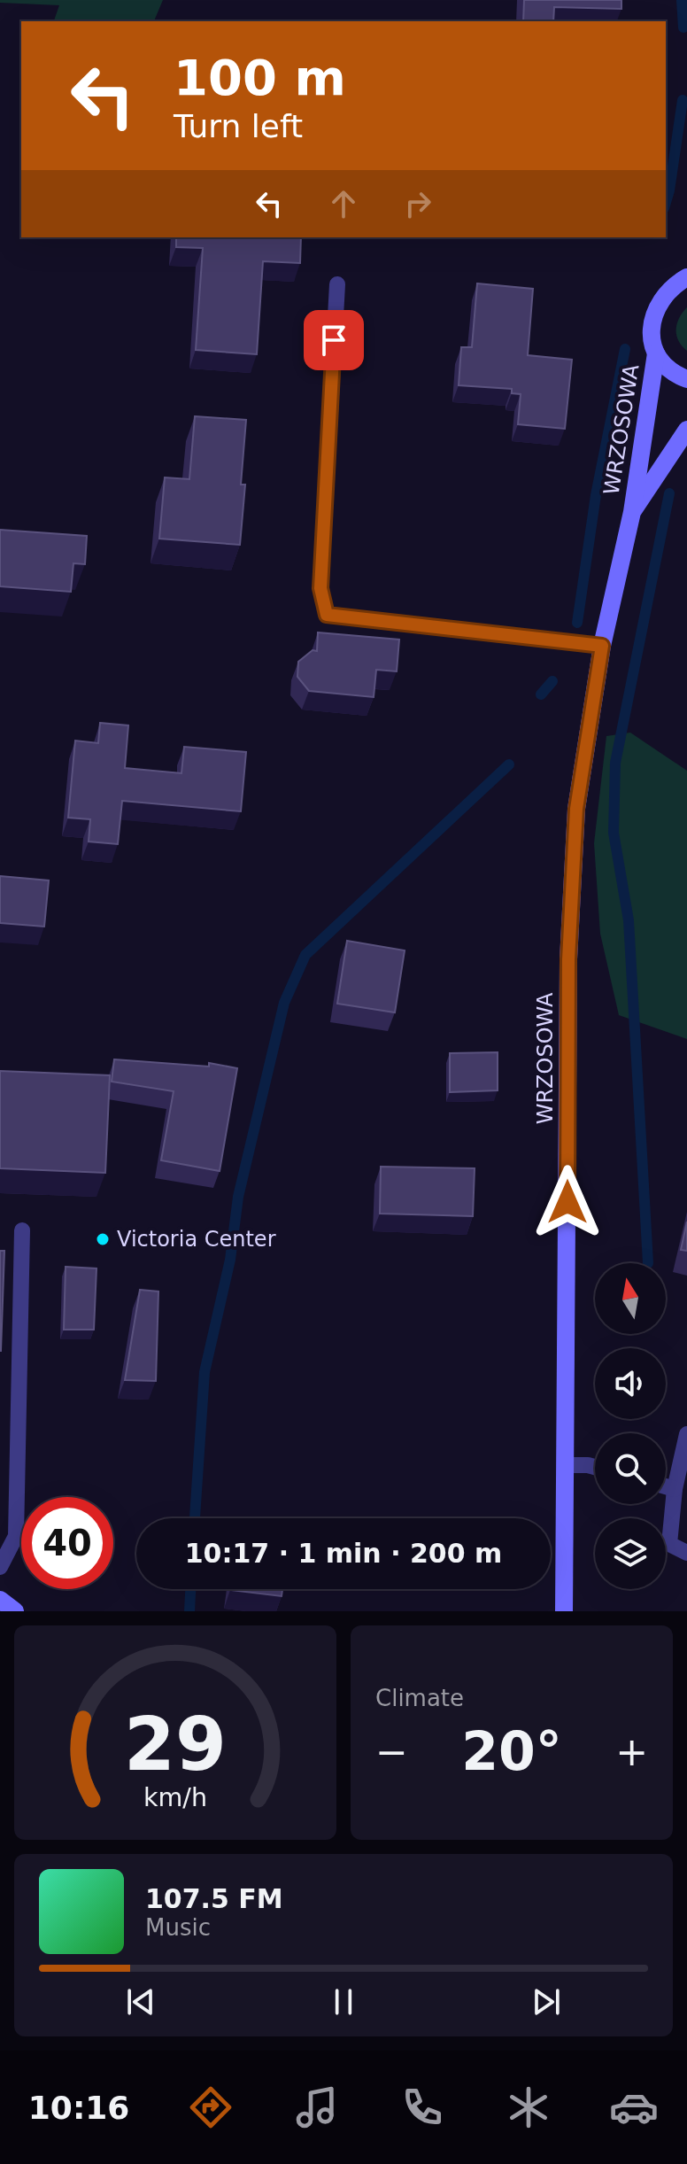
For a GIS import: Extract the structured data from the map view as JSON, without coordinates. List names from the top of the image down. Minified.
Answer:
{"streets":{"street":["WRZOSOWA"]},"places":["Victoria Center"],"north":"top","page":{"turn":["100 m","Turn left"],"limit":"40","trip":"10:17 · 1 min · 200 m","tile":"Climate","heat":["−","20°","+"],"song":["107.5 FM","Music"],"tabs":"10:16","gauge":["29","km/h"]}}
